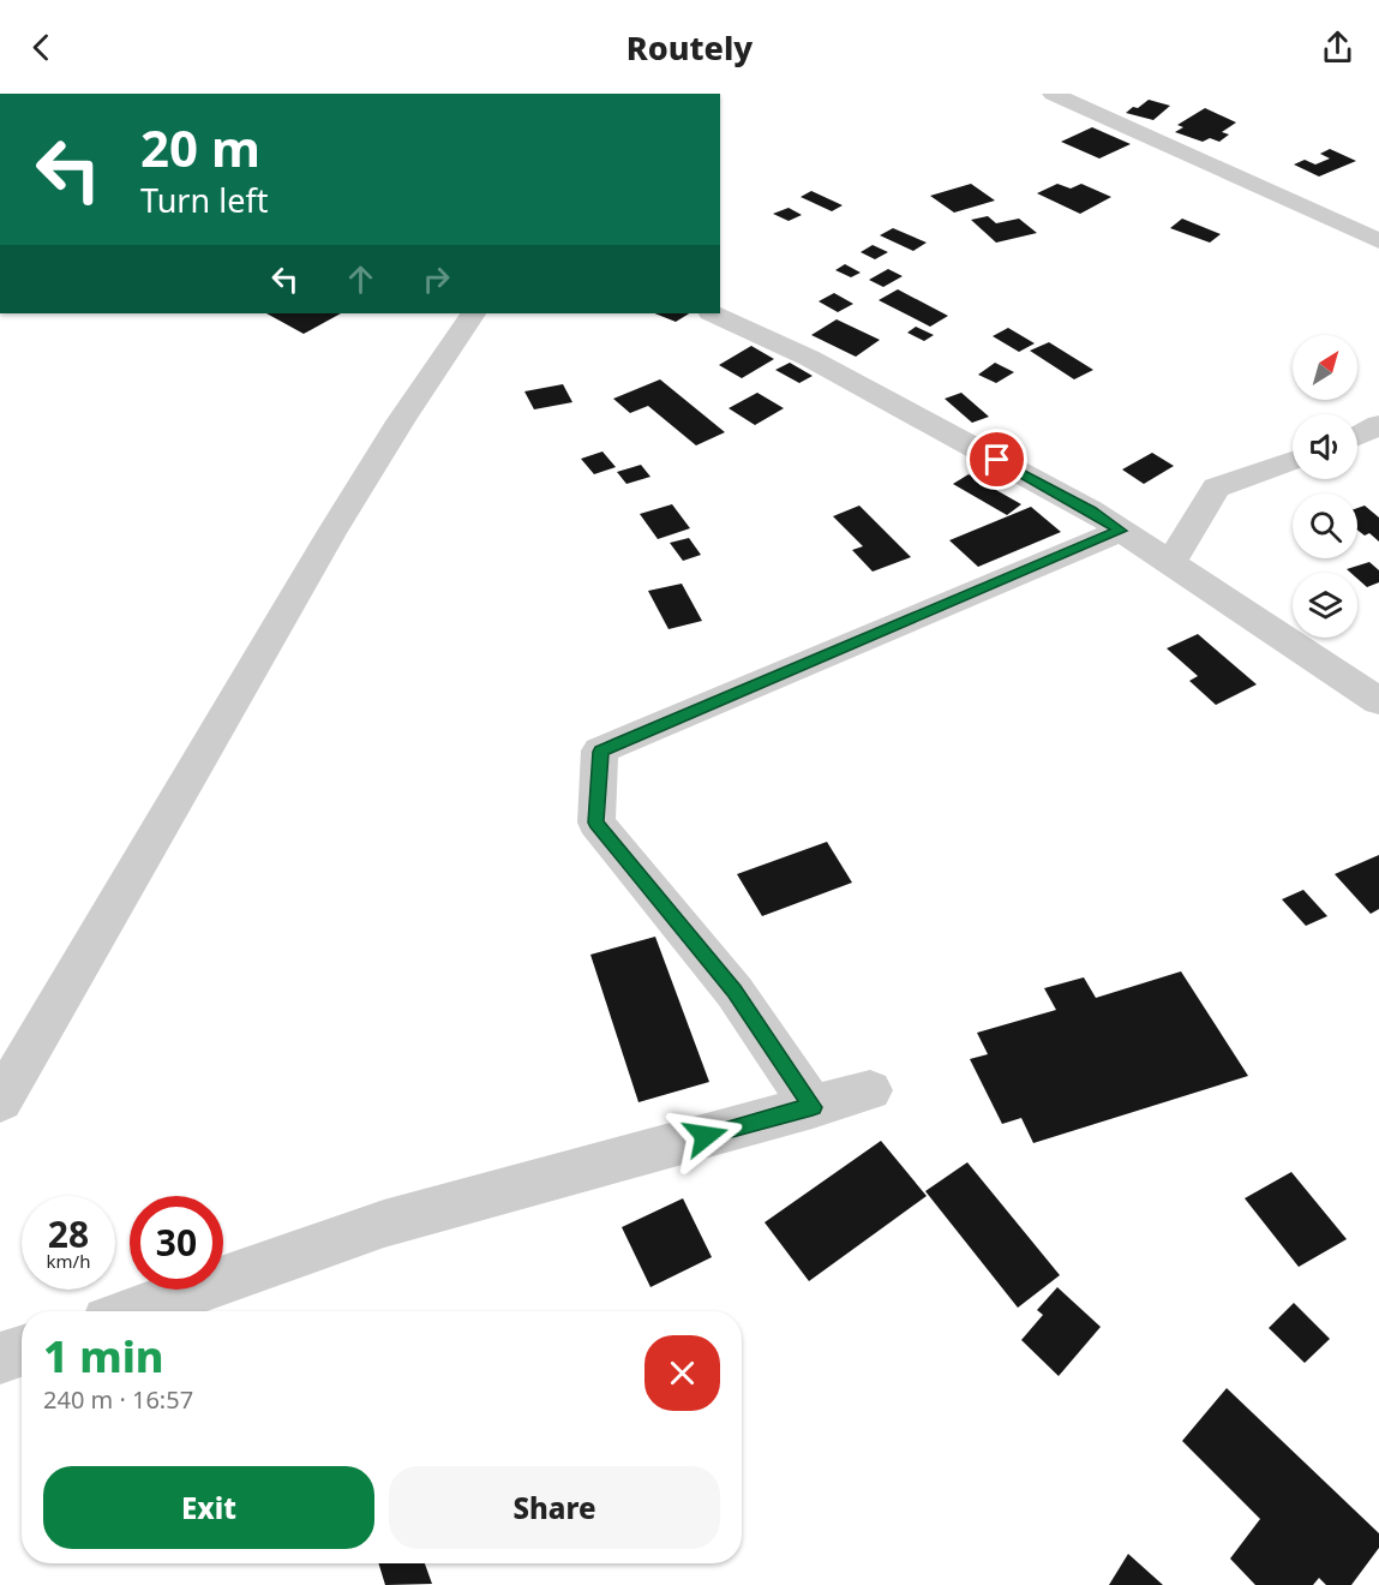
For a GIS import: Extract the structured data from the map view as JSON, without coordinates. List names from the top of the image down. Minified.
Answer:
{"north":"top right","page":{"header":"Routely","turn":["20 m","Turn left"],"speed":"28 km/h","limit":"30","heading":["1 min","240 m · 16:57"],"buttons":["Exit","Share"]}}
